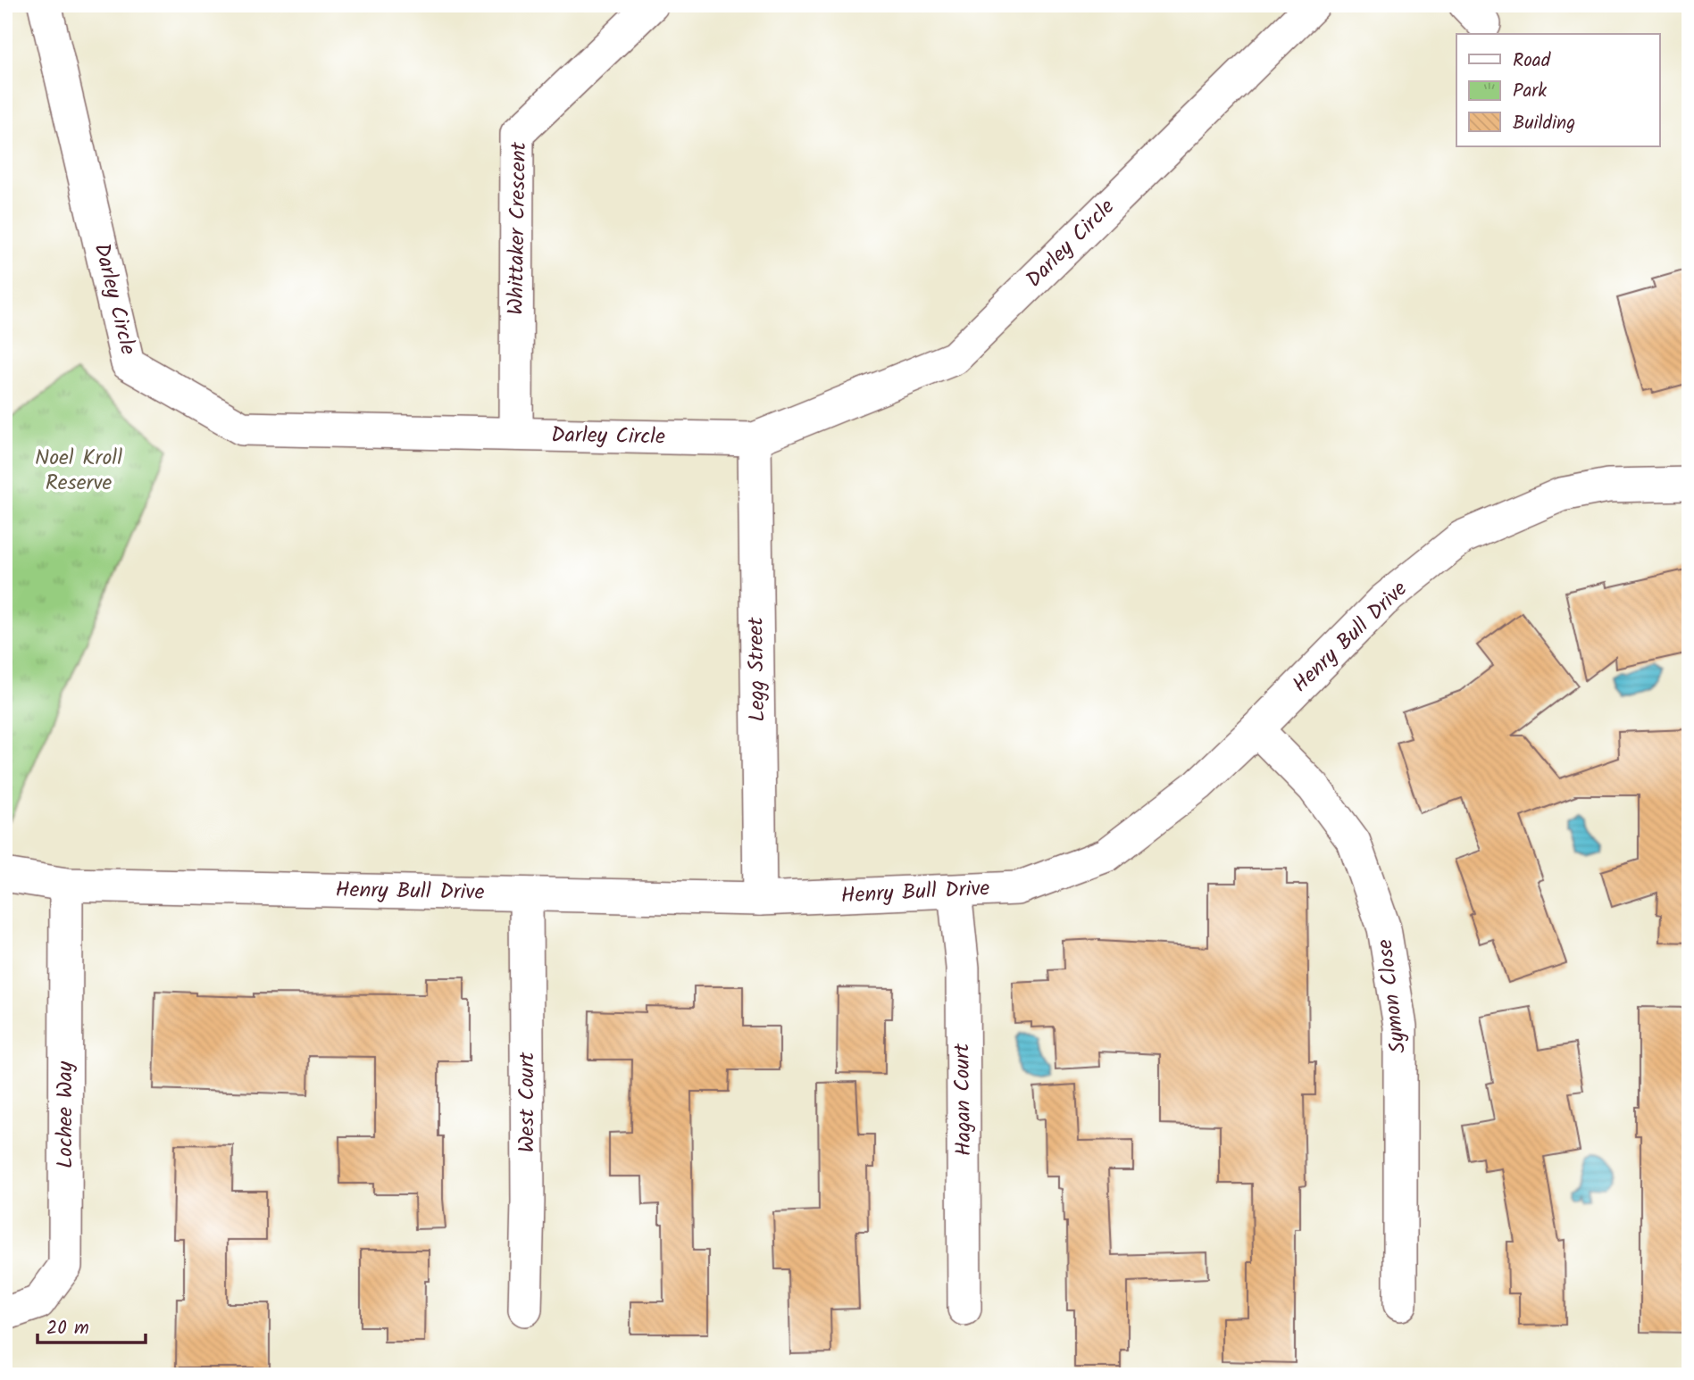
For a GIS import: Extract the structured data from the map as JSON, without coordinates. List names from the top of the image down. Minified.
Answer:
{"streets":{"street":["Whittaker Crescent","Darley Circle","Henry Bull Drive","Legg Street","Symon Close","Hagan Court","West Court","Lochee Way"]},"crossings":[["Whittaker Crescent","Darley Circle"],["Darley Circle","Legg Street"],["Henry Bull Drive","Legg Street"],["Henry Bull Drive","Symon Close"],["Henry Bull Drive","Hagan Court"],["Henry Bull Drive","West Court"],["Henry Bull Drive","Lochee Way"]],"parks":["Noel Kroll Reserve"],"legend":["Road","Park","Building"],"scale_bar":"20 m"}
